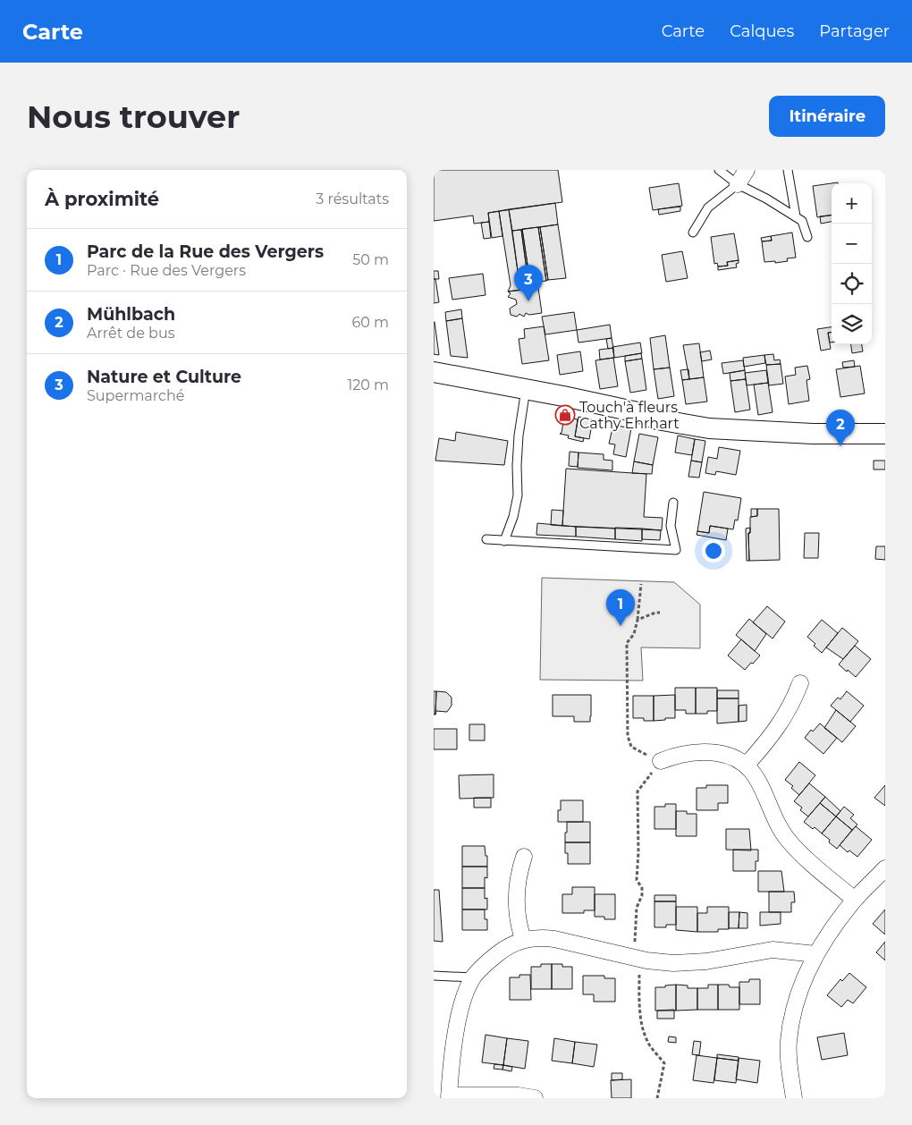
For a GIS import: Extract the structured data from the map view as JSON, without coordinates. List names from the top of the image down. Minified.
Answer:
{"places":{"shop":["Touch'à fleurs Cathy Ehrhart"]},"page":{"header":"Carte","nav":["Carte","Calques","Partager"],"buttons":"Itinéraire","title":"Nous trouver","heading":["À proximité","3 résultats"],"map_buttons":["+","−"],"list":[{"mark":"1","name":"Parc de la Rue des Vergers","note":"Parc · Rue des Vergers","value":"50 m"},{"mark":"2","name":"Mühlbach","note":"Arrêt de bus","value":"60 m"},{"mark":"3","name":"Nature et Culture","note":"Supermarché","value":"120 m"}],"pins":["3","2","1"]}}
